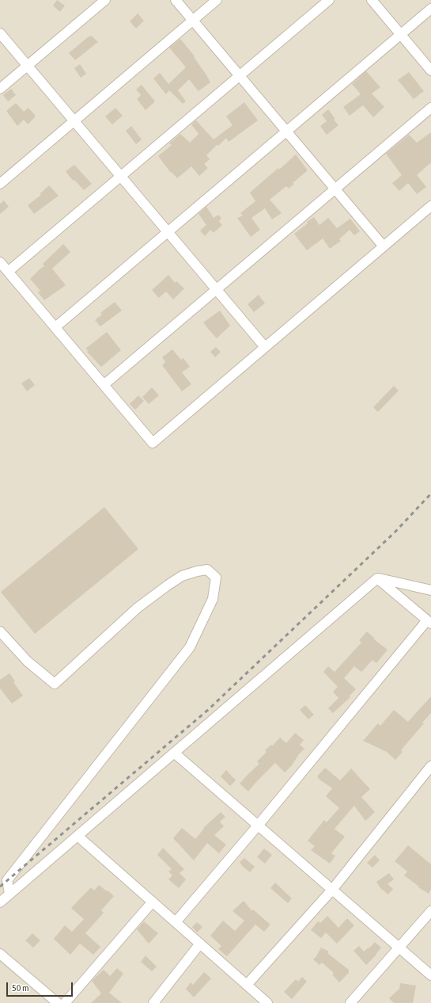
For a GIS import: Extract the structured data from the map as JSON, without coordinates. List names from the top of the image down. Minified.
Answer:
{"scale_bar":"50 m"}
